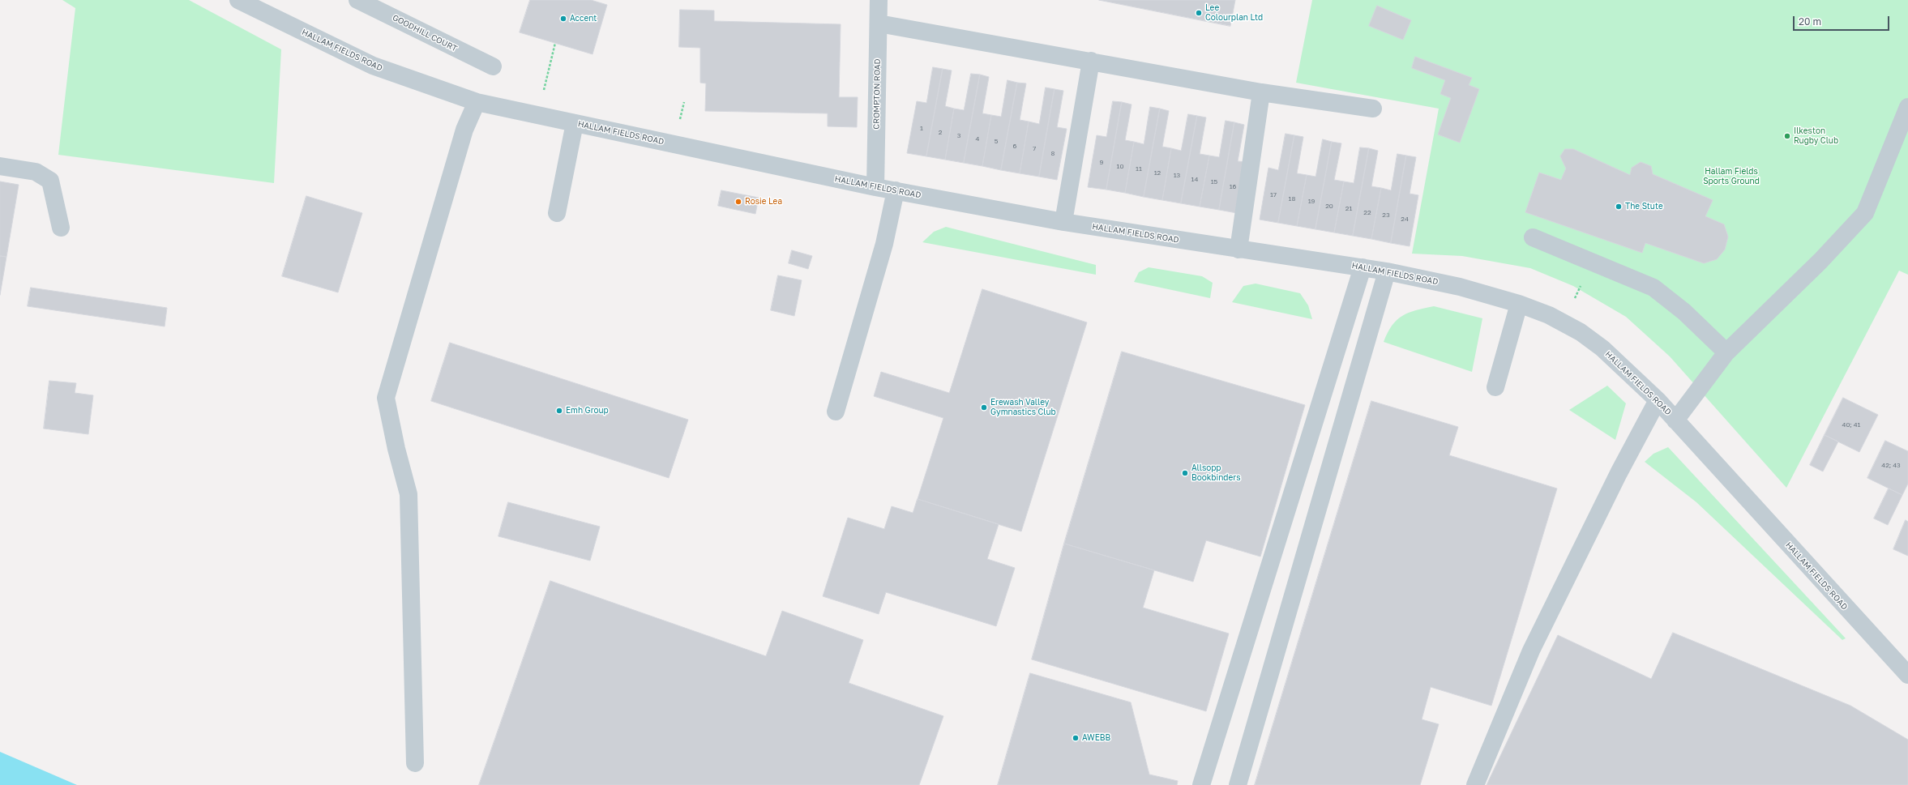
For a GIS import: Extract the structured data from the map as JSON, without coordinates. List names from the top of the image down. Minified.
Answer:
{"streets":{"street":["GOODHILL COURT","HALLAM FIELDS ROAD","CROMPTON ROAD"]},"crossings":[["HALLAM FIELDS ROAD","CROMPTON ROAD"]],"parks":["Hallam Fields Sports Ground"],"places":["Lee Colourplan Ltd","Accent","Ilkeston Rugby Club","Rosie Lea","The Stute","Erewash Valley Gymnastics Club","Emh Group","Allsopp Bookbinders","AWEBB"],"house_numbers":["1","2","3","4","5","6","7","8","9","10","11","12","13","14","15","16","17","18","19","20","21","22","23","24","40; 41","42; 43"],"scale_bar":"20 m"}
